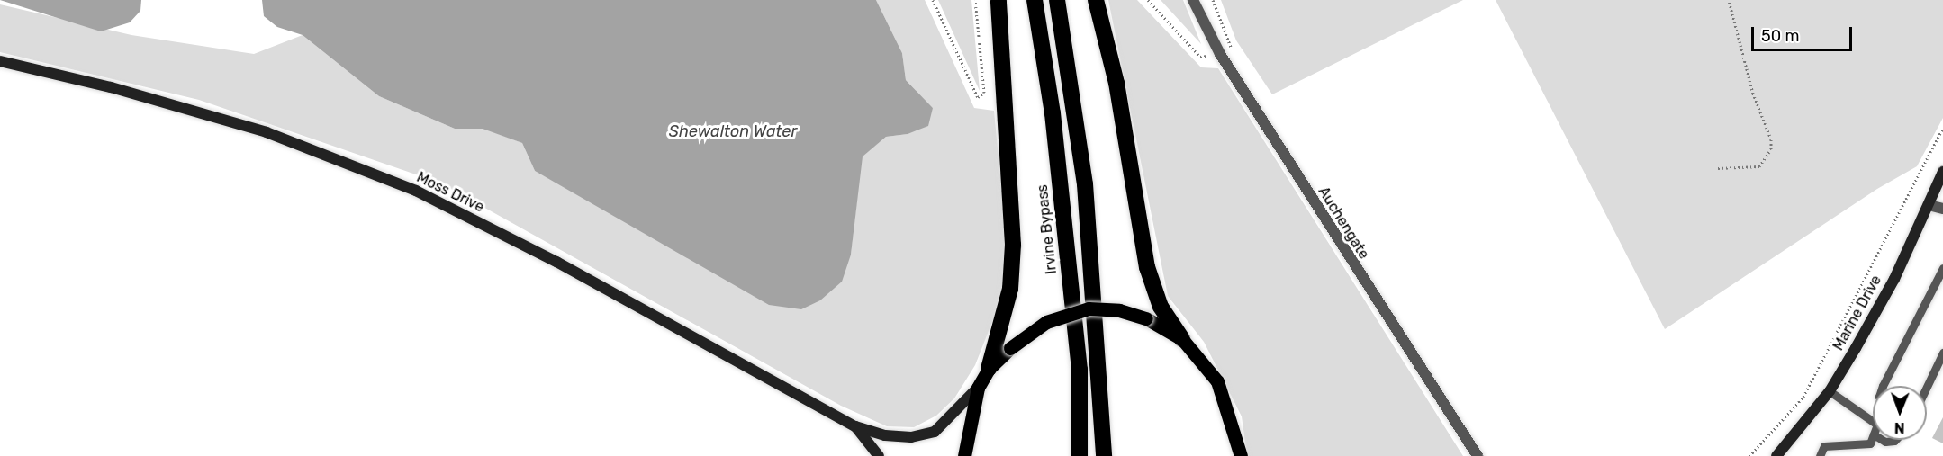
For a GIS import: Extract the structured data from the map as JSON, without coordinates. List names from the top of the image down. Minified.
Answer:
{"streets":{"highway":["Irvine Bypass"],"main road":["Moss Drive","Marine Drive"],"street":["Auchengate"]},"water":["Shewalton Water"],"scale_bar":"50 m","north":"bottom"}
